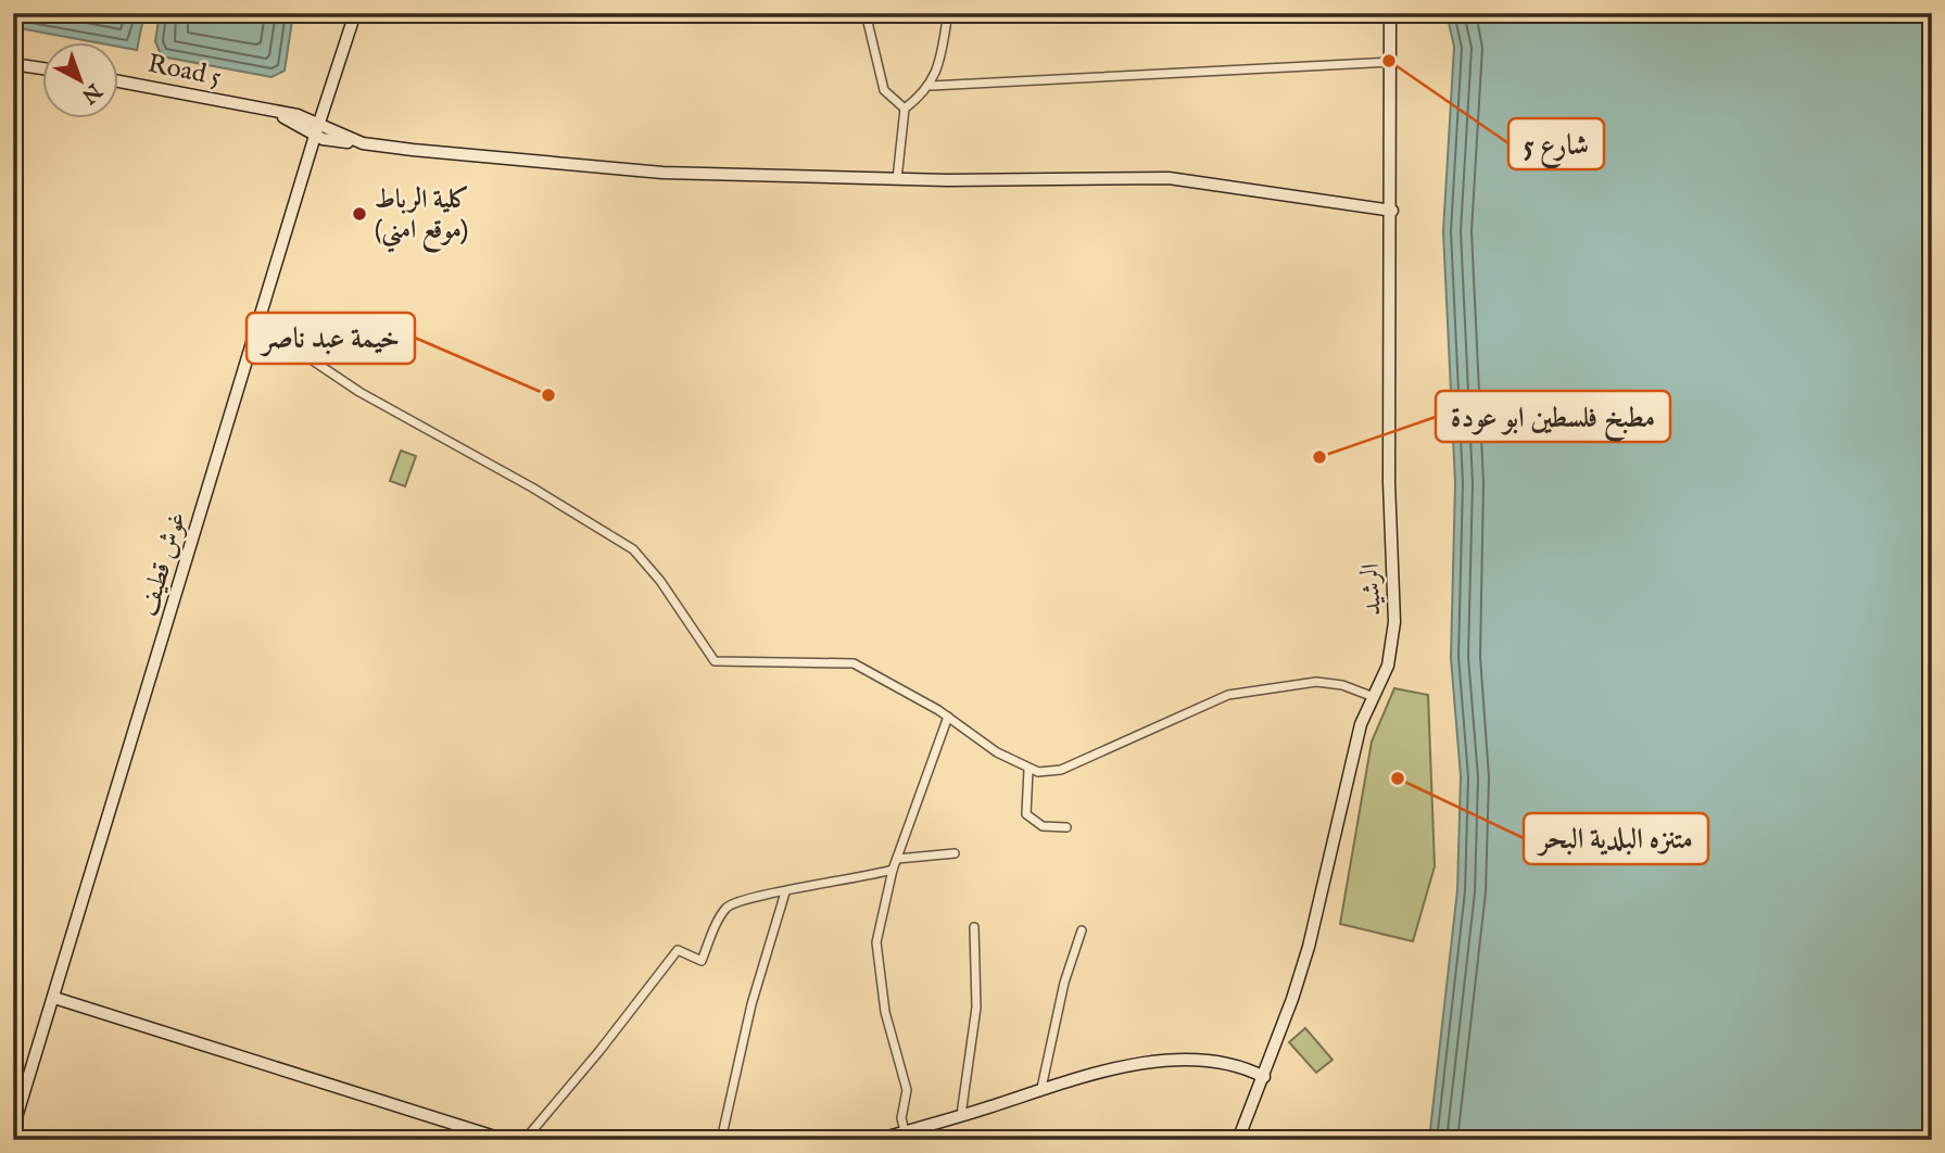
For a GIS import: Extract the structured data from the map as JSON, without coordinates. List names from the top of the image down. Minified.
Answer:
{"streets":{"main road":["Road 5","غوش قطيف","الرشيد"]},"places":["شارع 5","كلية الرباط (موقع امني)","خيمة عبد ناصر","مطبخ فلسطين ابو عودة","متنزه البلدية البحر"],"north":"bottom right"}
